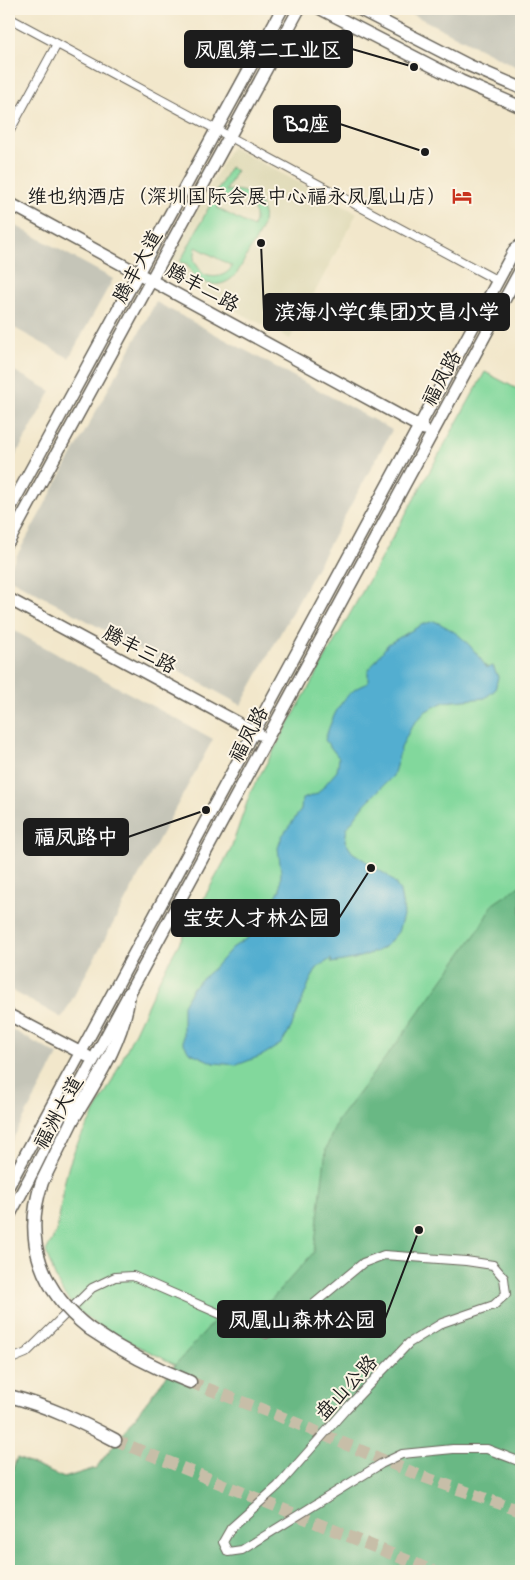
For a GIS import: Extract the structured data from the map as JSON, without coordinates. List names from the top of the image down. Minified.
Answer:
{"streets":{"main road":["腾丰大道","腾丰二路","福凤路","腾丰三路","福洲大道"],"street":["盘山公路"]},"crossings":[["腾丰大道","腾丰二路"],["腾丰二路","福凤路"],["福凤路","腾丰三路"],["福凤路","福洲大道"]],"places":{"other":["凤凰第二工业区","B2座","滨海小学(集团)文昌小学","福凤路中","宝安人才林公园","凤凰山森林公园"],"hotel":["维也纳酒店（深圳国际会展中心福永凤凰山店）"]}}
